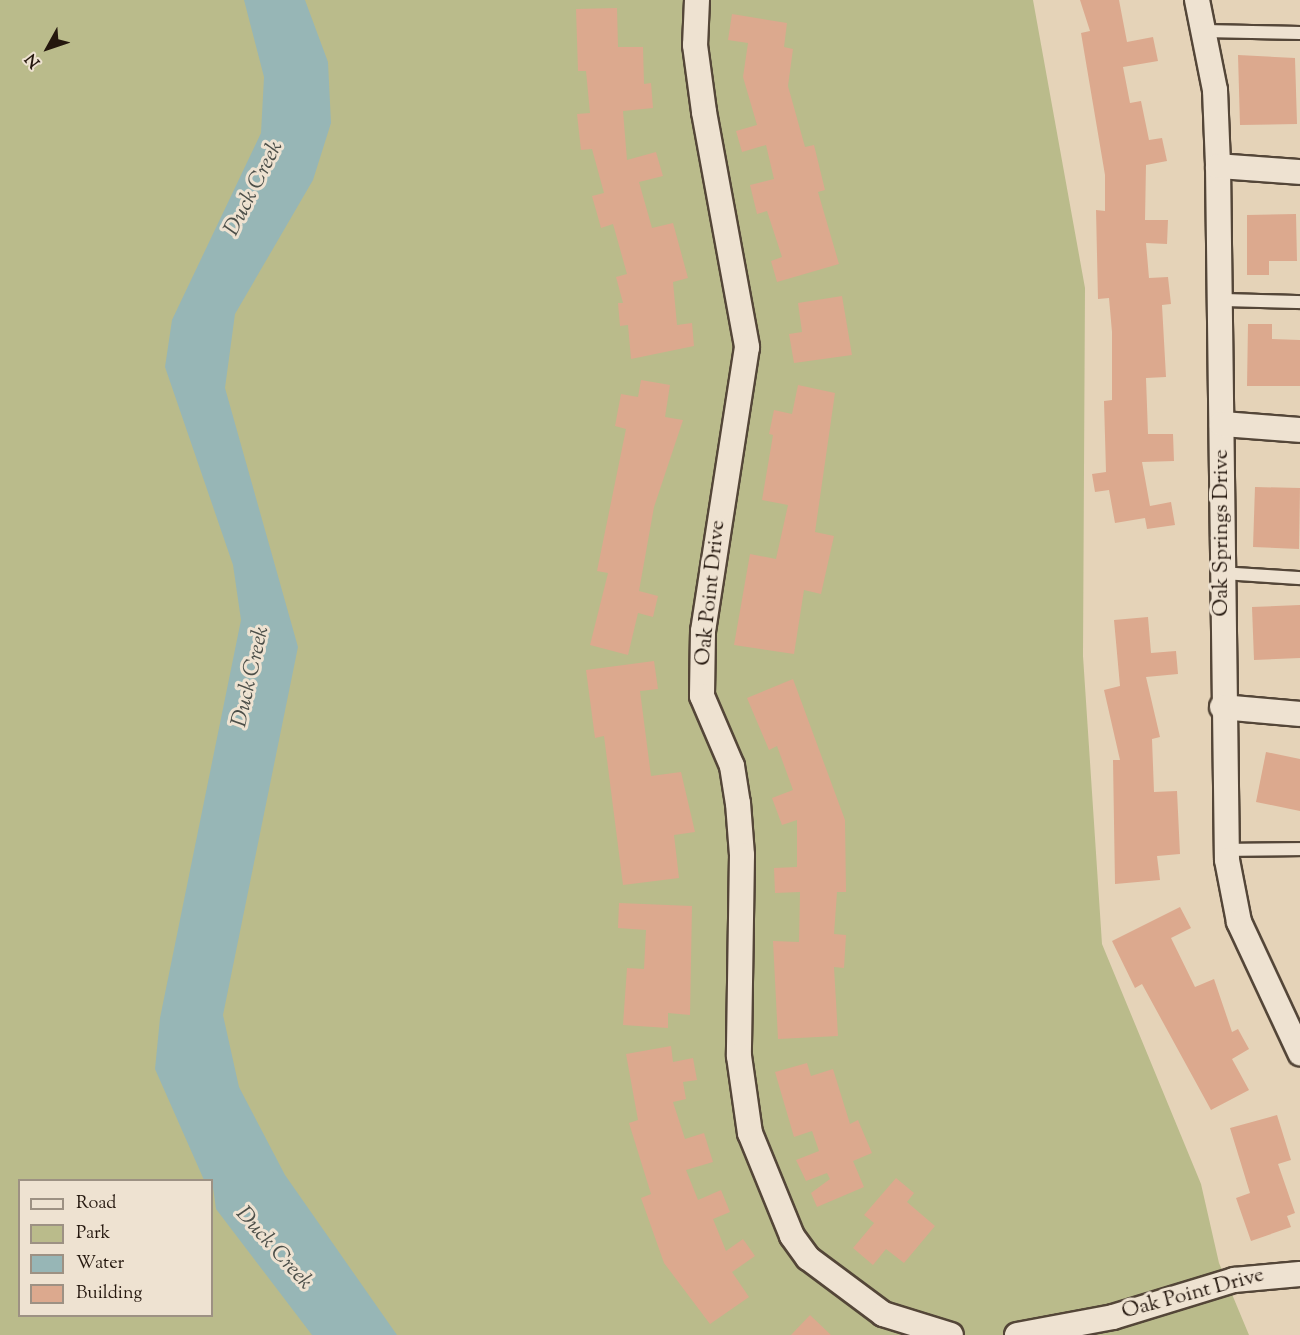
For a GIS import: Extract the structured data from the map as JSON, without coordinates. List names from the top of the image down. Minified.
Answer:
{"streets":{"street":["Oak Springs Drive","Oak Point Drive"]},"water":["Duck Creek"],"legend":["Road","Park","Water","Building"],"north":"bottom left"}
